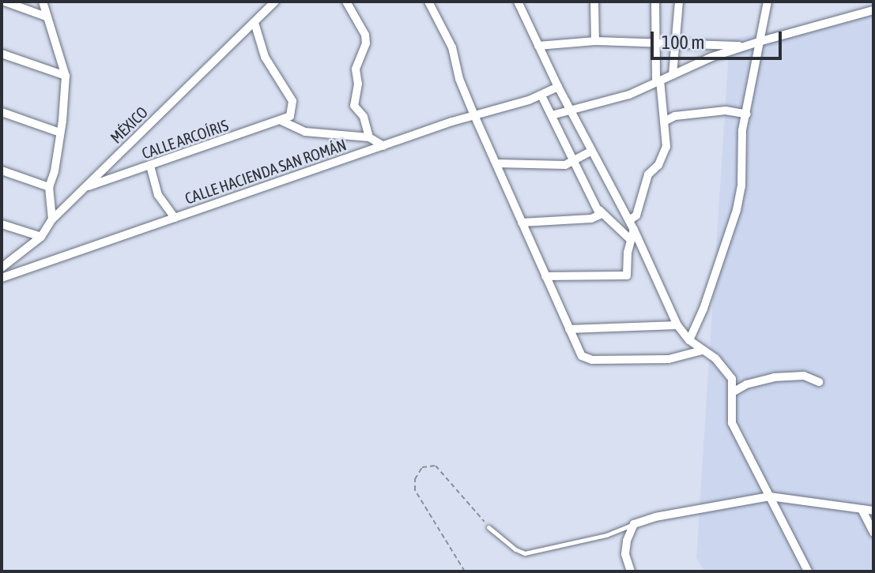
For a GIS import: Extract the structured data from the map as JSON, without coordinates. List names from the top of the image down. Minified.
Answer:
{"streets":{"street":["MÉXICO","CALLE ARCOÍRIS","CALLE HACIENDA SAN ROMÁN"]},"crossings":[["MÉXICO","CALLE ARCOÍRIS"]],"scale_bar":"100 m"}
